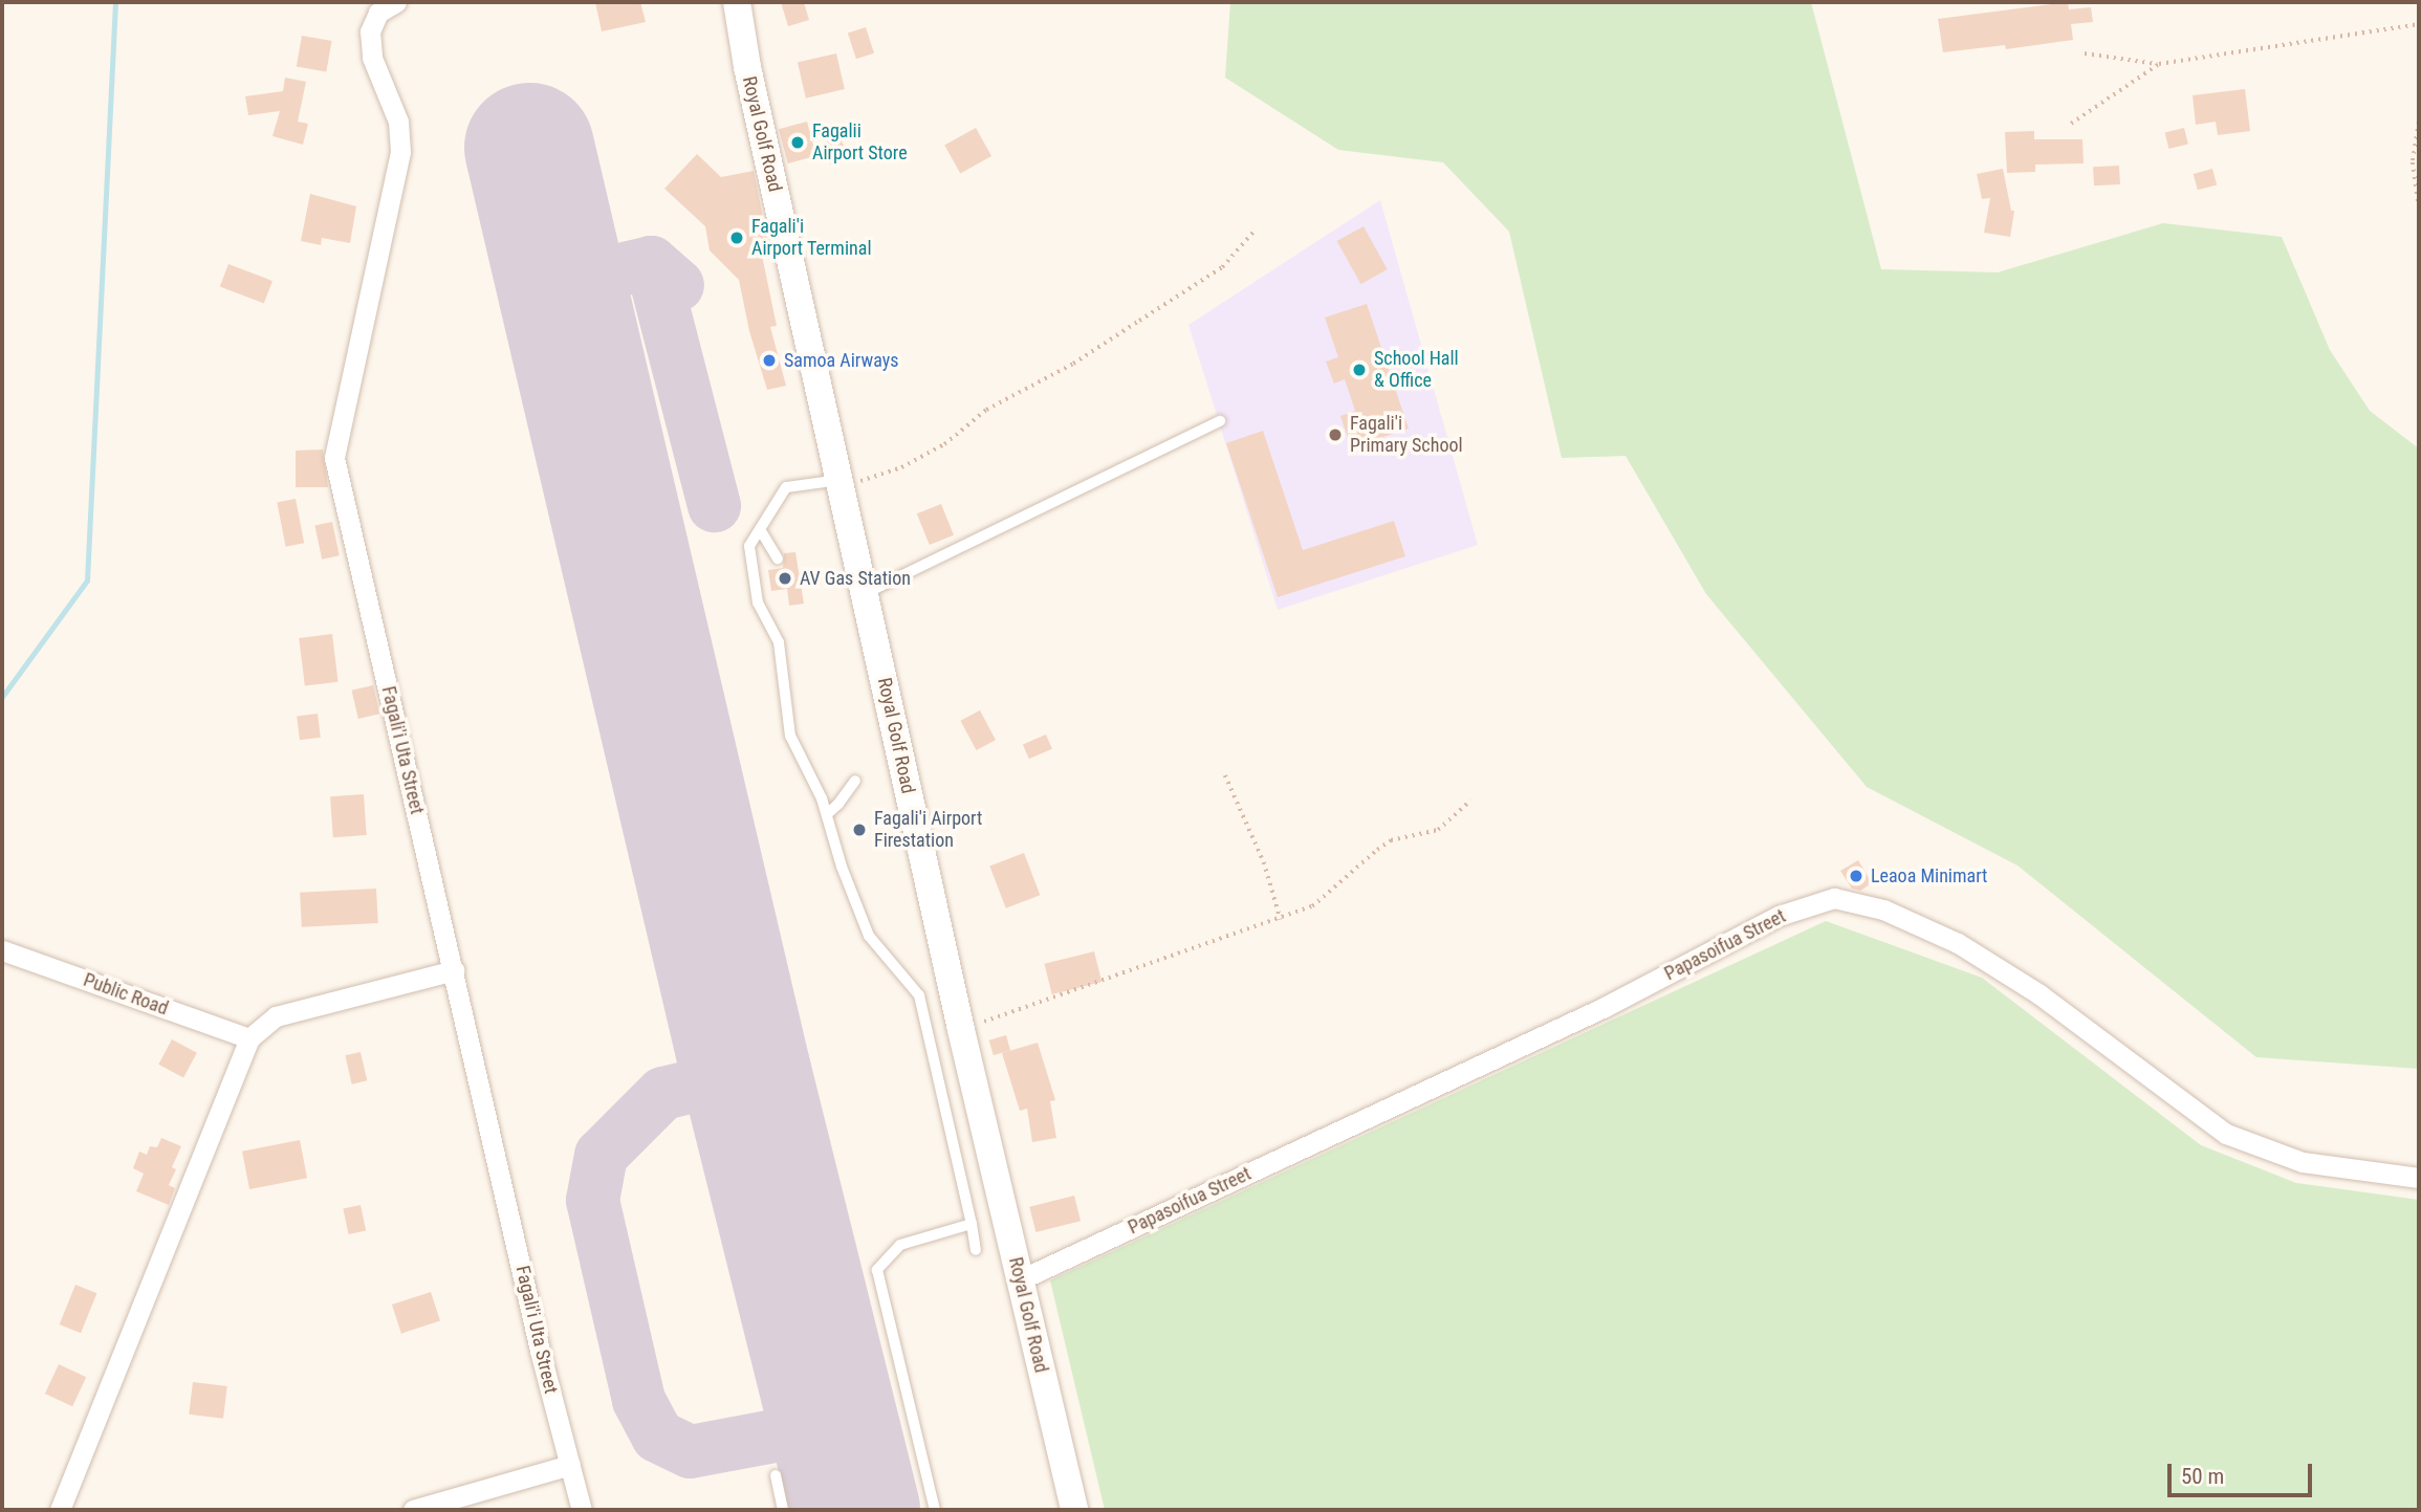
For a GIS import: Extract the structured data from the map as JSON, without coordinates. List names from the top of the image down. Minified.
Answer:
{"streets":{"main road":["Royal Golf Road"],"street":["Fagali'i Uta Street","Papasoifua Street","Public Road"]},"crossings":[["Royal Golf Road","Papasoifua Street"]],"places":["Fagalii Airport Store","Fagali'i Airport Terminal","Samoa Airways","School Hall & Office","Fagali'i Primary School","AV Gas Station","Fagali'i Airport Firestation","Leaoa Minimart"],"scale_bar":"50 m"}
